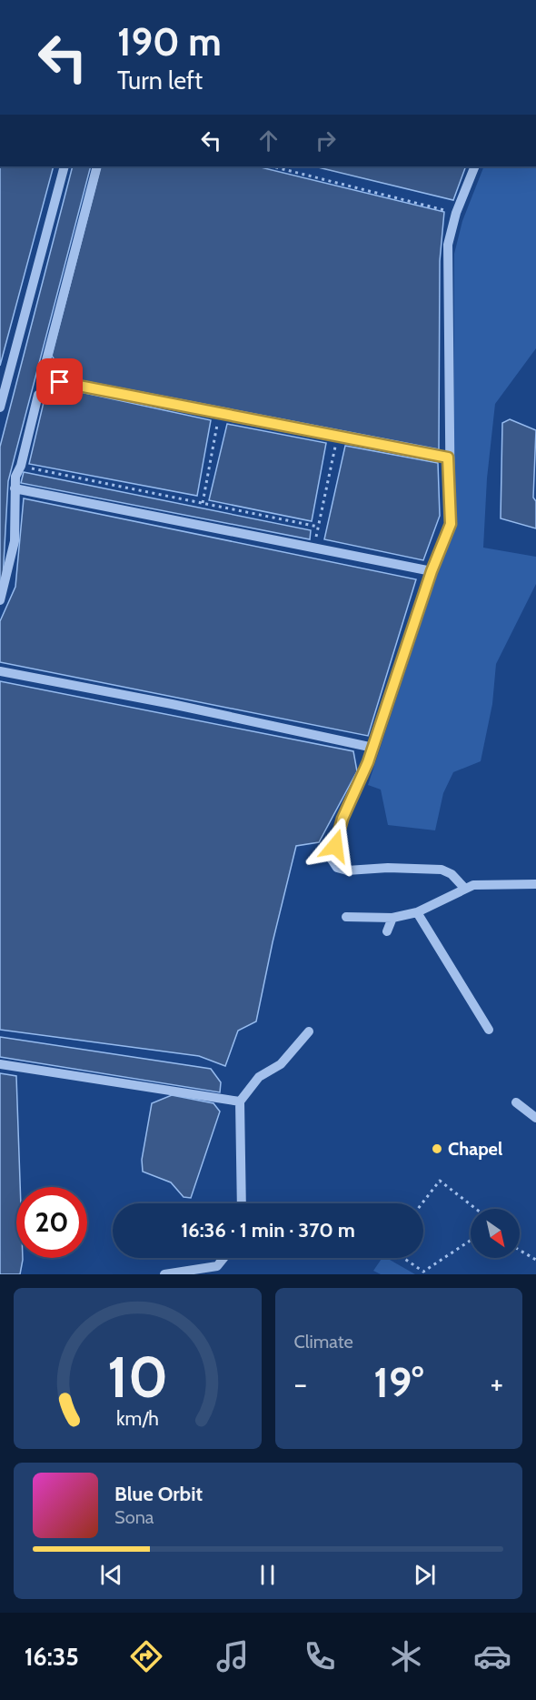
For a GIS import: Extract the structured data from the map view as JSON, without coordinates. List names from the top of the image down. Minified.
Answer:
{"places":["Chapel"],"north":"bottom right","page":{"turn":["190 m","Turn left"],"limit":"20","trip":"16:36 · 1 min · 370 m","tile":"Climate","heat":["−","19°","+"],"song":["Blue Orbit","Sona"],"tabs":"16:35","gauge":["10","km/h"]}}
